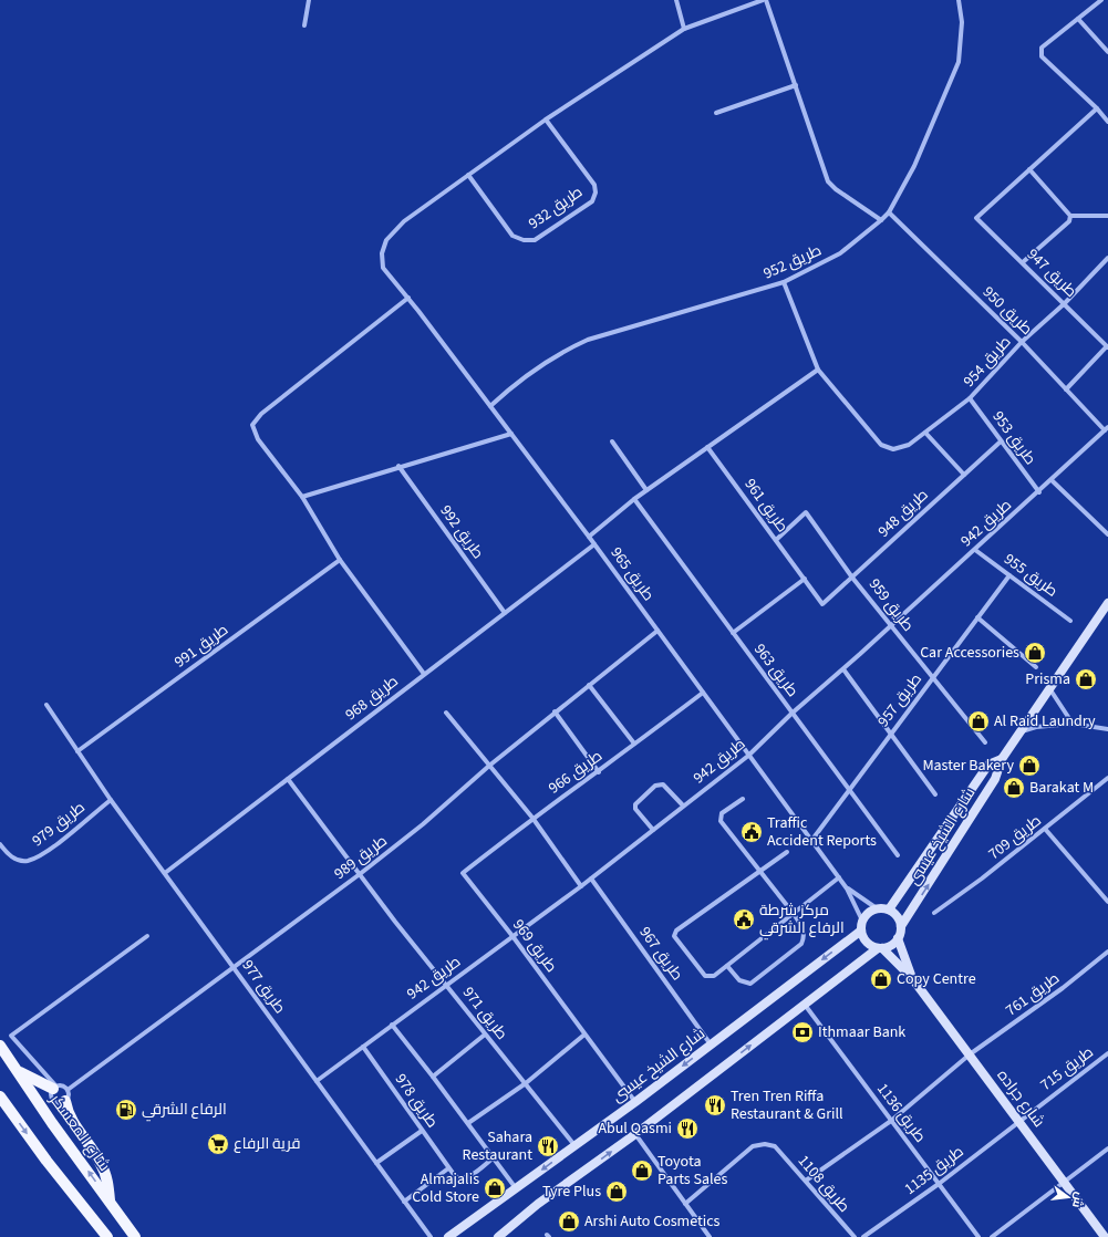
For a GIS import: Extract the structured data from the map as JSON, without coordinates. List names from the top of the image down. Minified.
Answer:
{"streets":{"main road":["شارع المعسكر"],"street":["طريق 932","طريق 952","طريق 947","طريق 950","طريق 954","طريق 953","طريق 961","طريق 948","طريق 942","طريق 992","طريق 965","طريق 955","طريق 959","طريق 991","طريق 963","طريق 968","طريق 957","طريق 966","طريق 979","شارع الشيخ عيسى","طريق 709","طريق 989","طريق 969","طريق 967","طريق 977","طريق 761","طريق 971","طريق 715","شارع جراده","طريق 978","طريق 1136","طريق 1135","طريق 1108"]},"crossings":[["طريق 932","طريق 965"],["طريق 952","طريق 950"],["طريق 952","طريق 965"],["طريق 947","طريق 954"],["طريق 950","طريق 954"],["طريق 950","طريق 942"],["طريق 954","طريق 953"],["طريق 953","طريق 948"],["طريق 953","طريق 942"],["طريق 961","طريق 948"],["طريق 961","طريق 959"],["طريق 948","طريق 959"],["طريق 942","طريق 965"],["طريق 942","طريق 955"],["طريق 942","طريق 959"],["طريق 942","طريق 963"],["طريق 942","طريق 969"],["طريق 942","طريق 967"],["طريق 942","طريق 977"],["طريق 942","طريق 971"],["طريق 942","طريق 978"],["طريق 992","طريق 968"],["طريق 965","طريق 968"],["طريق 965","طريق 957"],["طريق 965","طريق 966"],["طريق 965","شارع الشيخ عيسى"],["طريق 965","طريق 989"],["طريق 955","طريق 957"],["طريق 959","طريق 957"],["طريق 991","طريق 977"],["طريق 963","طريق 957"],["طريق 968","طريق 977"],["طريق 968","طريق 971"],["طريق 966","طريق 969"],["طريق 979","طريق 977"],["شارع الشيخ عيسى","طريق 969"],["شارع الشيخ عيسى","طريق 967"],["شارع الشيخ عيسى","طريق 971"],["طريق 989","طريق 977"],["طريق 989","طريق 971"],["طريق 761","شارع جراده"],["طريق 761","طريق 1136"],["طريق 761","طريق 1108"],["طريق 715","شارع جراده"],["طريق 715","طريق 1135"],["شارع جراده","طريق 1135"],["طريق 1136","طريق 1135"]],"places":{"shop":["Car Accessories","Prisma","Al Raid Laundry","Master Bakery","Barakat M","Copy Centre","Toyota Parts Sales","Almajalis Cold Store","Tyre Plus","Arshi Auto Cosmetics"],"public building":["Traffic Accident Reports","مركز شرطة الرفاع الشرقي"],"bank":["Ithmaar Bank"],"restaurant":["Tren Tren Riffa Restaurant & Grill","Abul Qasmi","Sahara Restaurant"],"fuel station":["الرفاع الشرقي"],"supermarket":["قرية الرفاع"]},"north":"right"}
